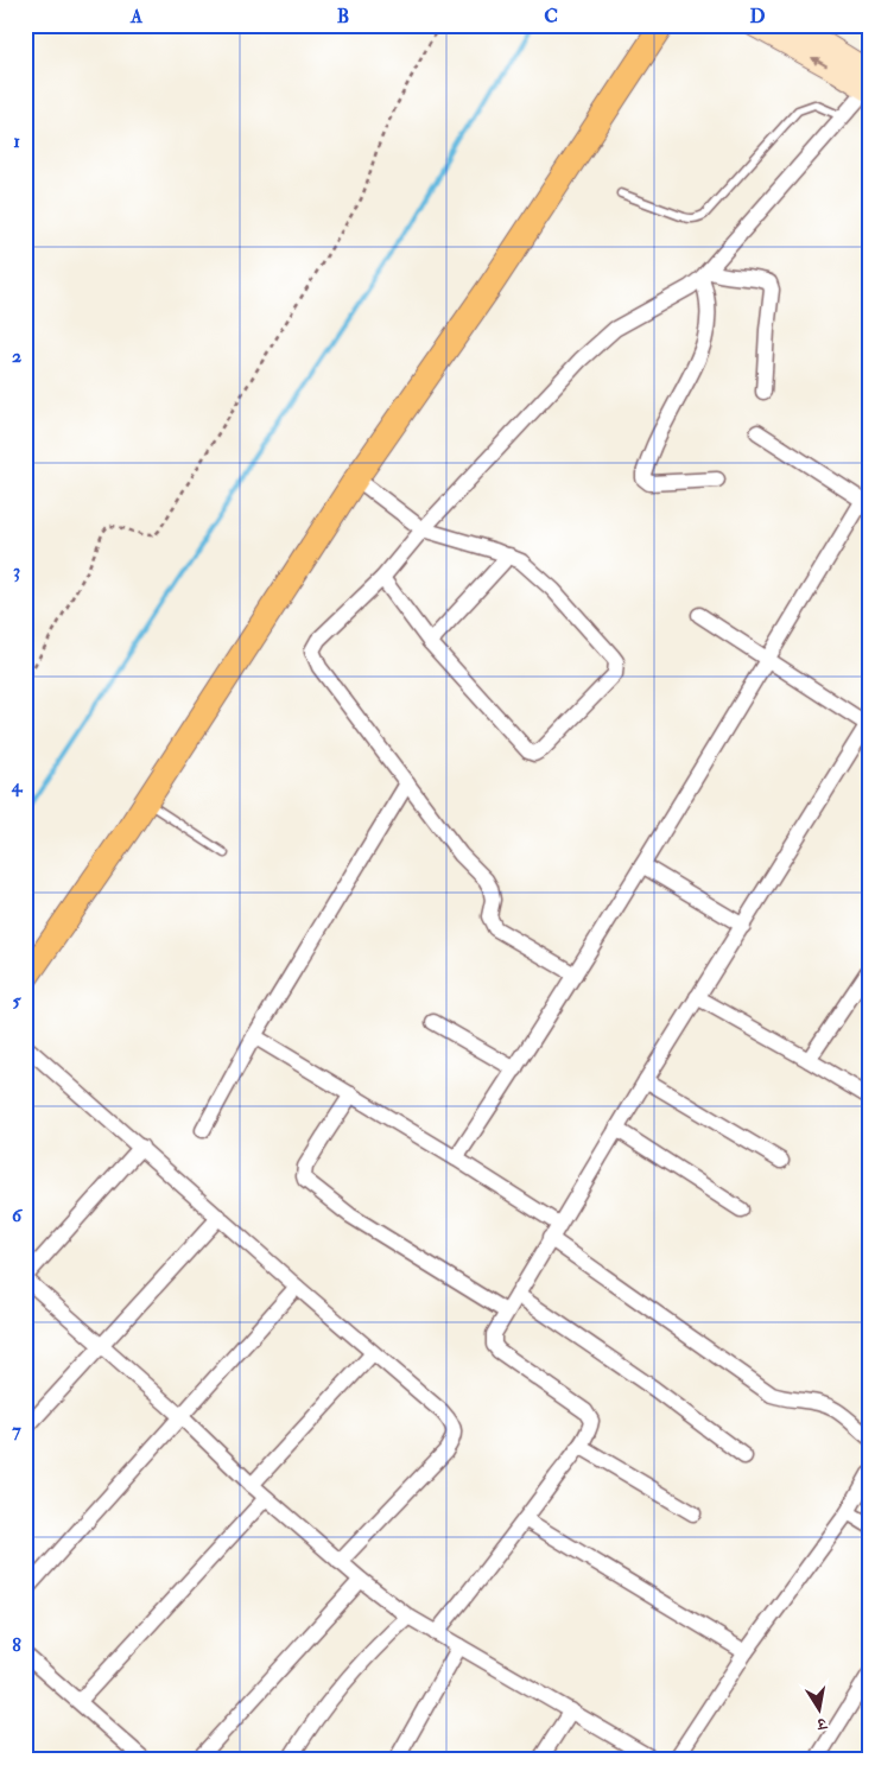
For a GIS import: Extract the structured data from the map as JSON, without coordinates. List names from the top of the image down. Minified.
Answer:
{"north":"bottom","grid":{"columns":["A","B","C","D"],"rows":["1","2","3","4","5","6","7","8"]}}
